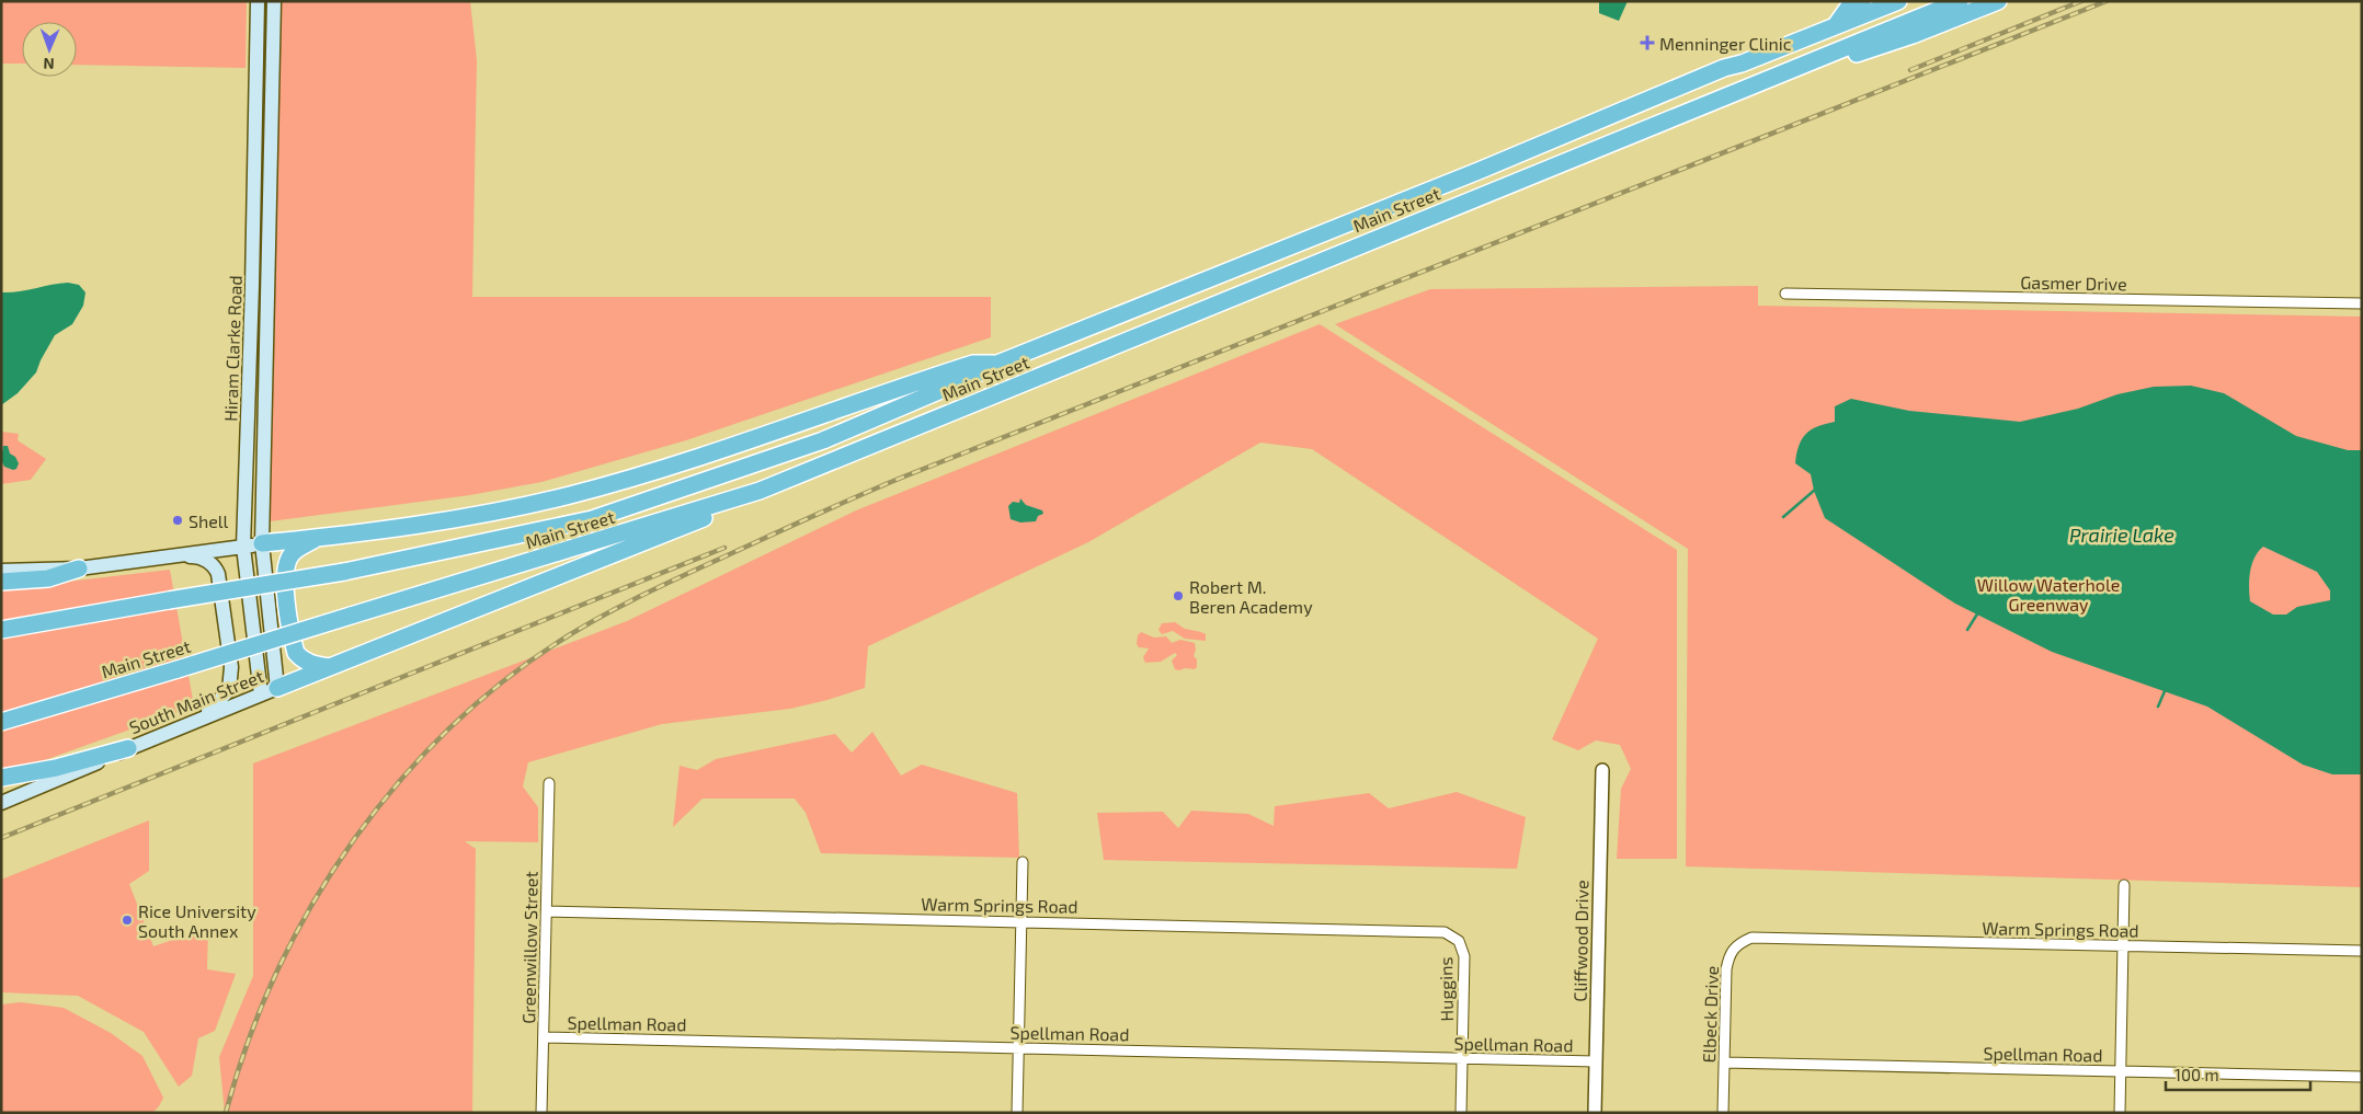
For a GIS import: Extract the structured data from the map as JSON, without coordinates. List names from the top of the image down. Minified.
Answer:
{"streets":{"highway":["Main Street"],"main road":["Hiram Clarke Road","South Main Street"],"street":["Gasmer Drive","Warm Springs Road","Cliffwood Drive","Greenwillow Street","Huggins","Elbeck Drive","Spellman Road"]},"crossings":[["Hiram Clarke Road","South Main Street"],["Warm Springs Road","Greenwillow Street"],["Warm Springs Road","Huggins"],["Warm Springs Road","Elbeck Drive"],["Cliffwood Drive","Spellman Road"],["Greenwillow Street","Spellman Road"],["Huggins","Spellman Road"],["Elbeck Drive","Spellman Road"]],"water":["Prairie Lake"],"parks":["Willow Waterhole Greenway"],"places":{"health":["Menninger Clinic"],"other":["Shell","Robert M. Beren Academy","Rice University South Annex"]},"scale_bar":"100 m","north":"bottom"}
